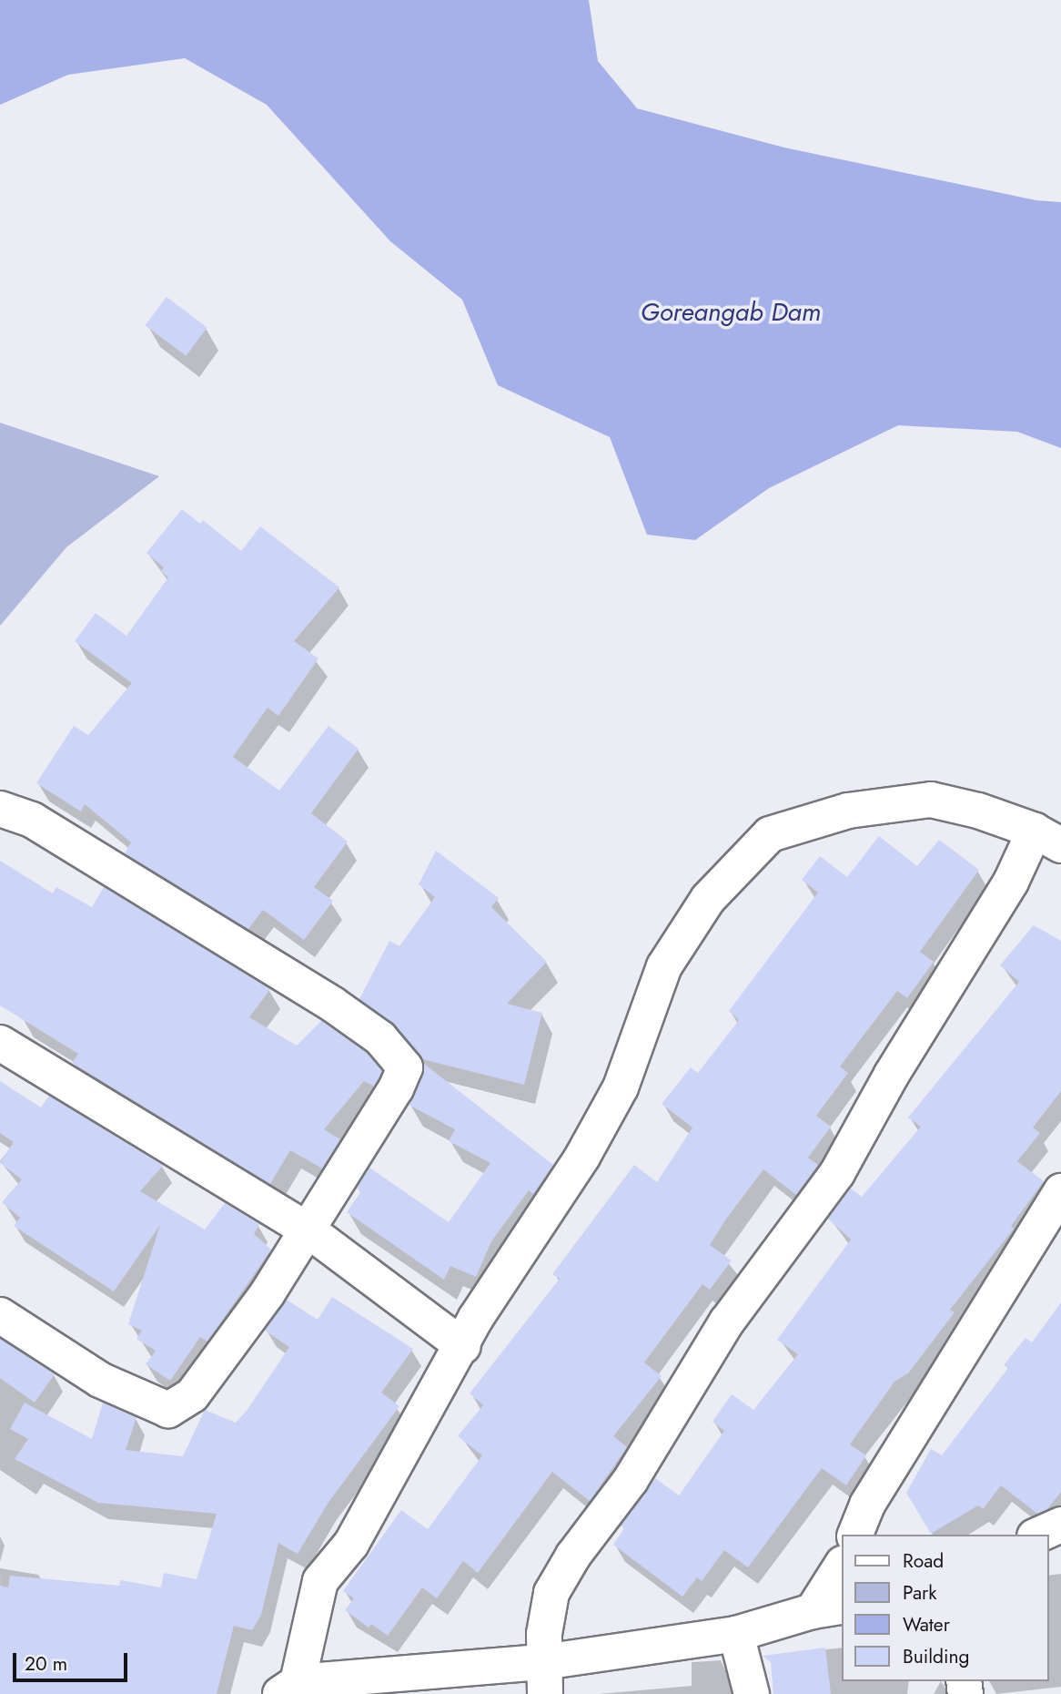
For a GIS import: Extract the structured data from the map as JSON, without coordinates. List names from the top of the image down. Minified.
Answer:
{"water":["Goreangab Dam"],"legend":["Road","Park","Water","Building"],"scale_bar":"20 m"}
